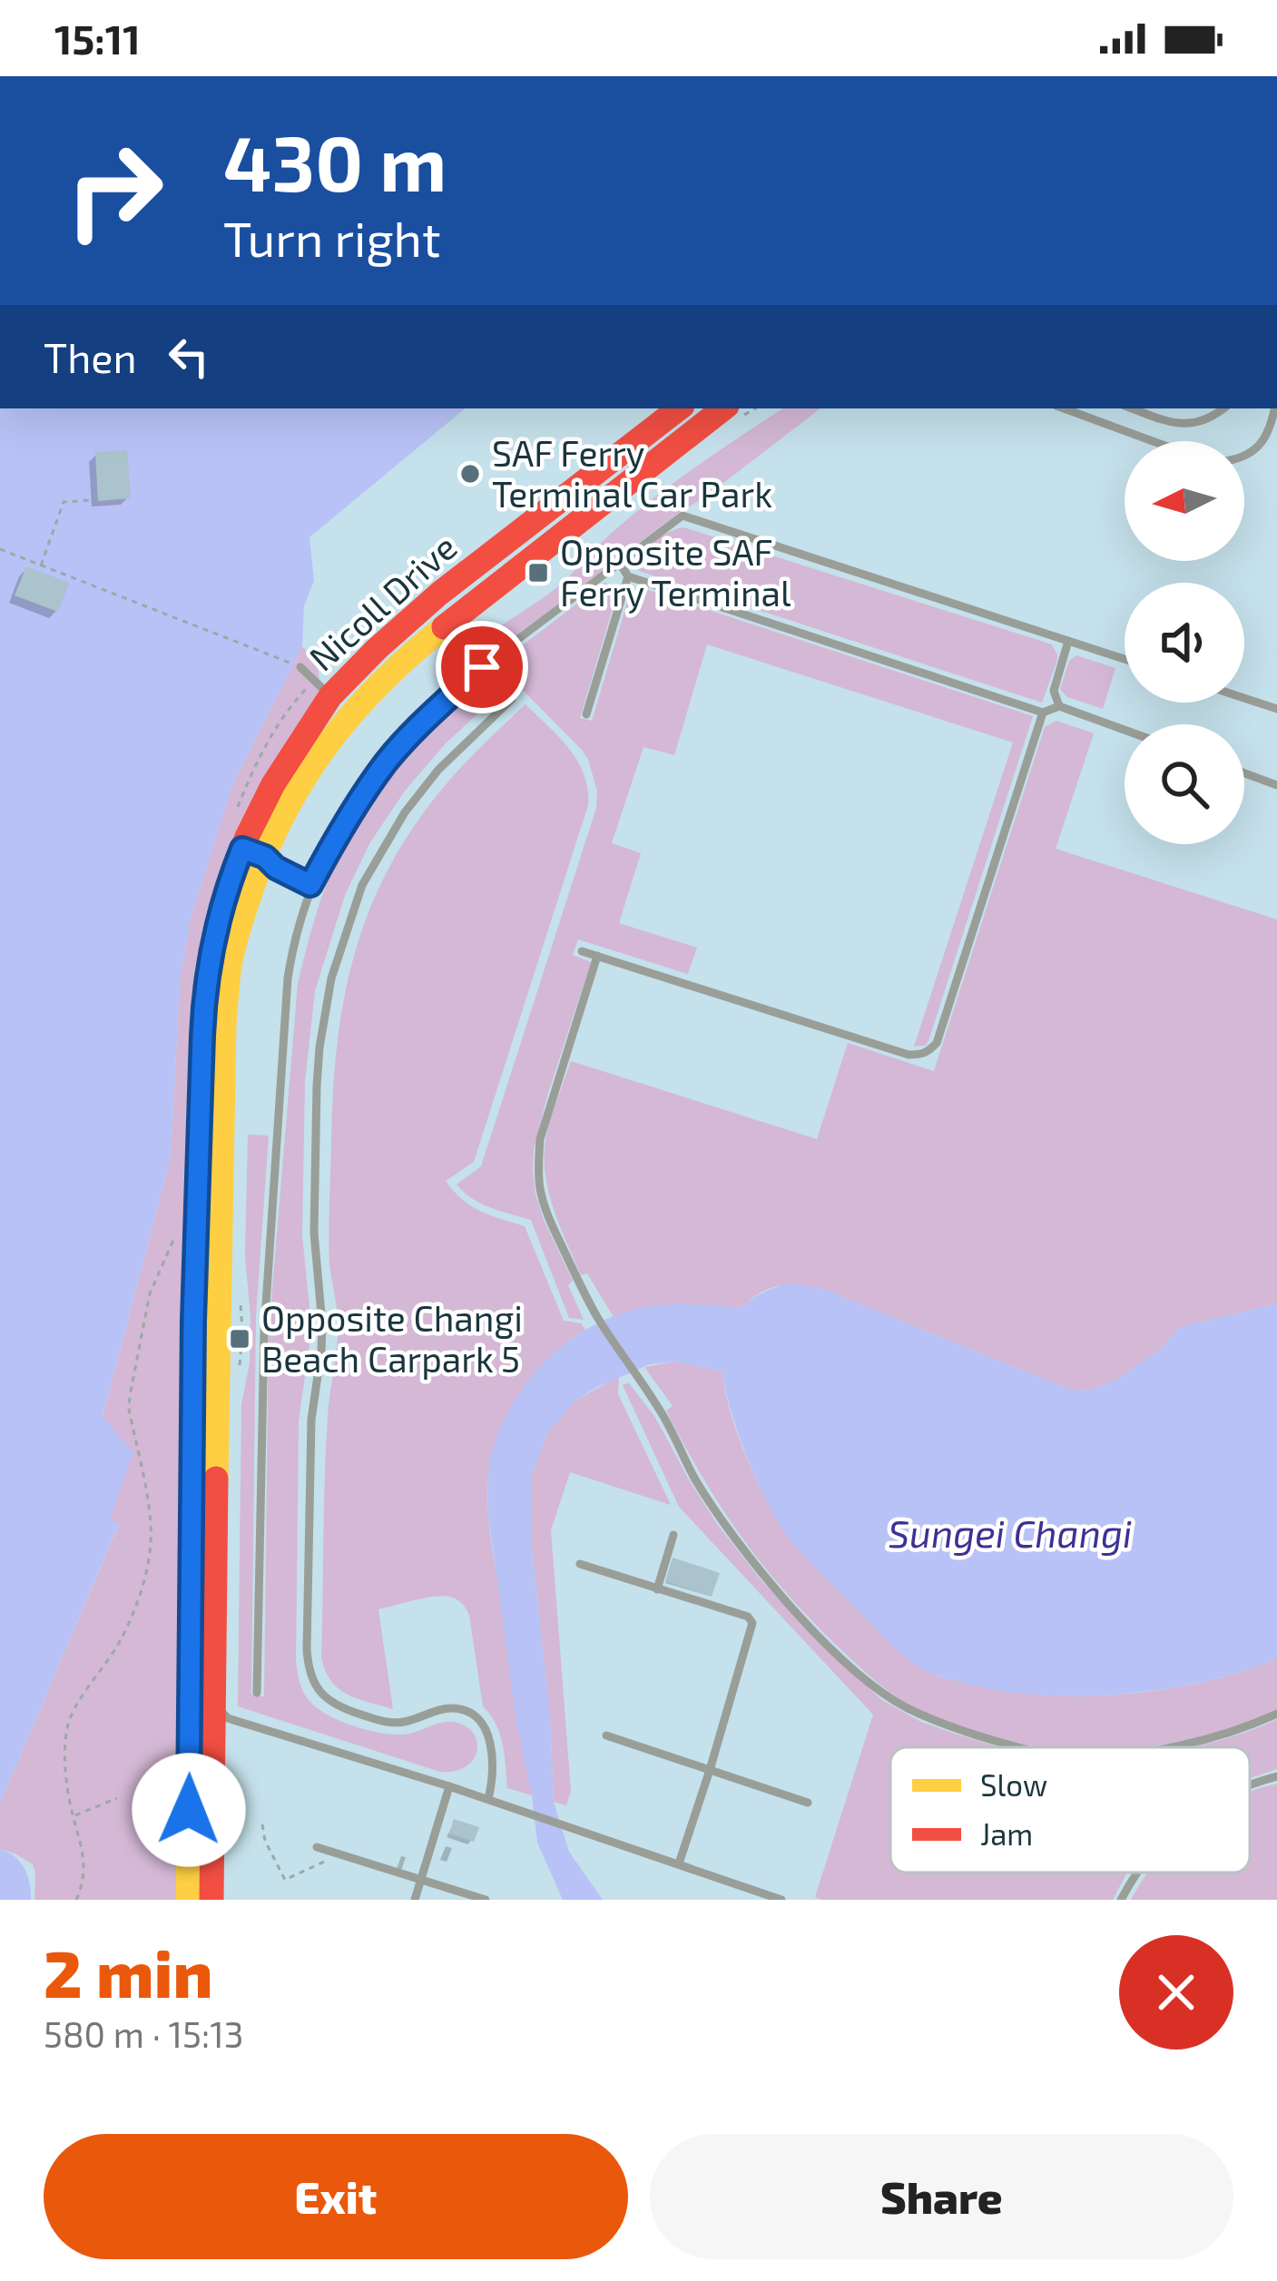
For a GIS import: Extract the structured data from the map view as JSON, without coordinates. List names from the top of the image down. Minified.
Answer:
{"streets":{"main road":["Nicoll Drive"]},"water":["Sungei Changi"],"places":{"other":["SAF Ferry Terminal Car Park"],"transit":["Opposite SAF Ferry Terminal","Opposite Changi Beach Carpark 5"]},"legend":["Slow","Jam"],"north":"left","page":{"status":"15:11","turn":["430 m","Turn right"],"then":"Then","heading":["2 min","580 m · 15:13"],"buttons":["Exit","Share"]}}
